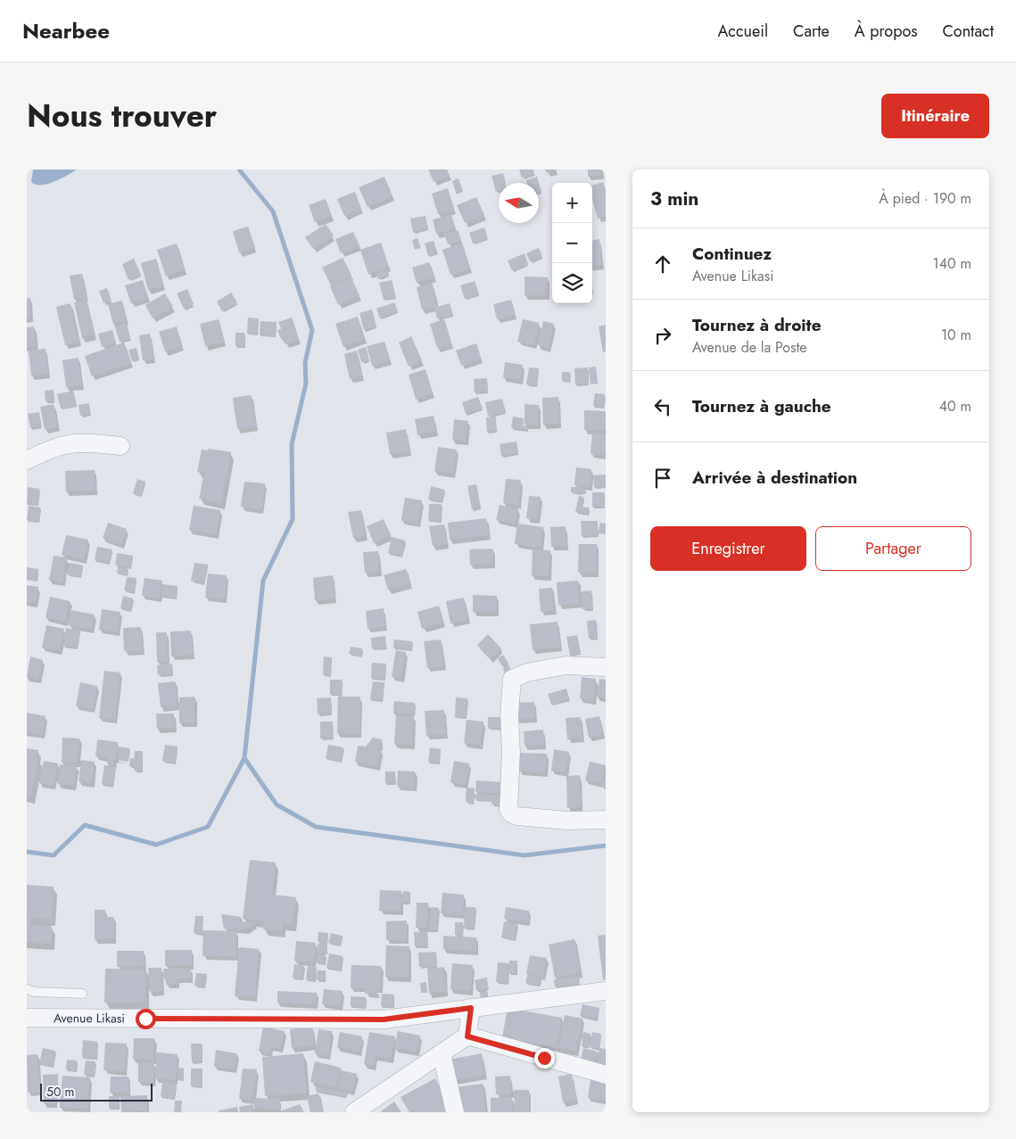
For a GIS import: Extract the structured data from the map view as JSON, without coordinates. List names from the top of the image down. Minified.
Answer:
{"streets":{"street":["Avenue Likasi"]},"scale_bar":"50 m","north":"left","page":{"header":"Nearbee","nav":["Accueil","Carte","À propos","Contact"],"title":"Nous trouver","buttons":["Itinéraire",["Enregistrer","Partager"]],"heading":["3 min","À pied · 190 m"],"map_buttons":["+","−"],"list":[["Continuez","Avenue Likasi","140 m"],["Tournez à droite","Avenue de la Poste","10 m"],["Tournez à gauche","40 m"],"Arrivée à destination"],"scale":"50 m"}}
